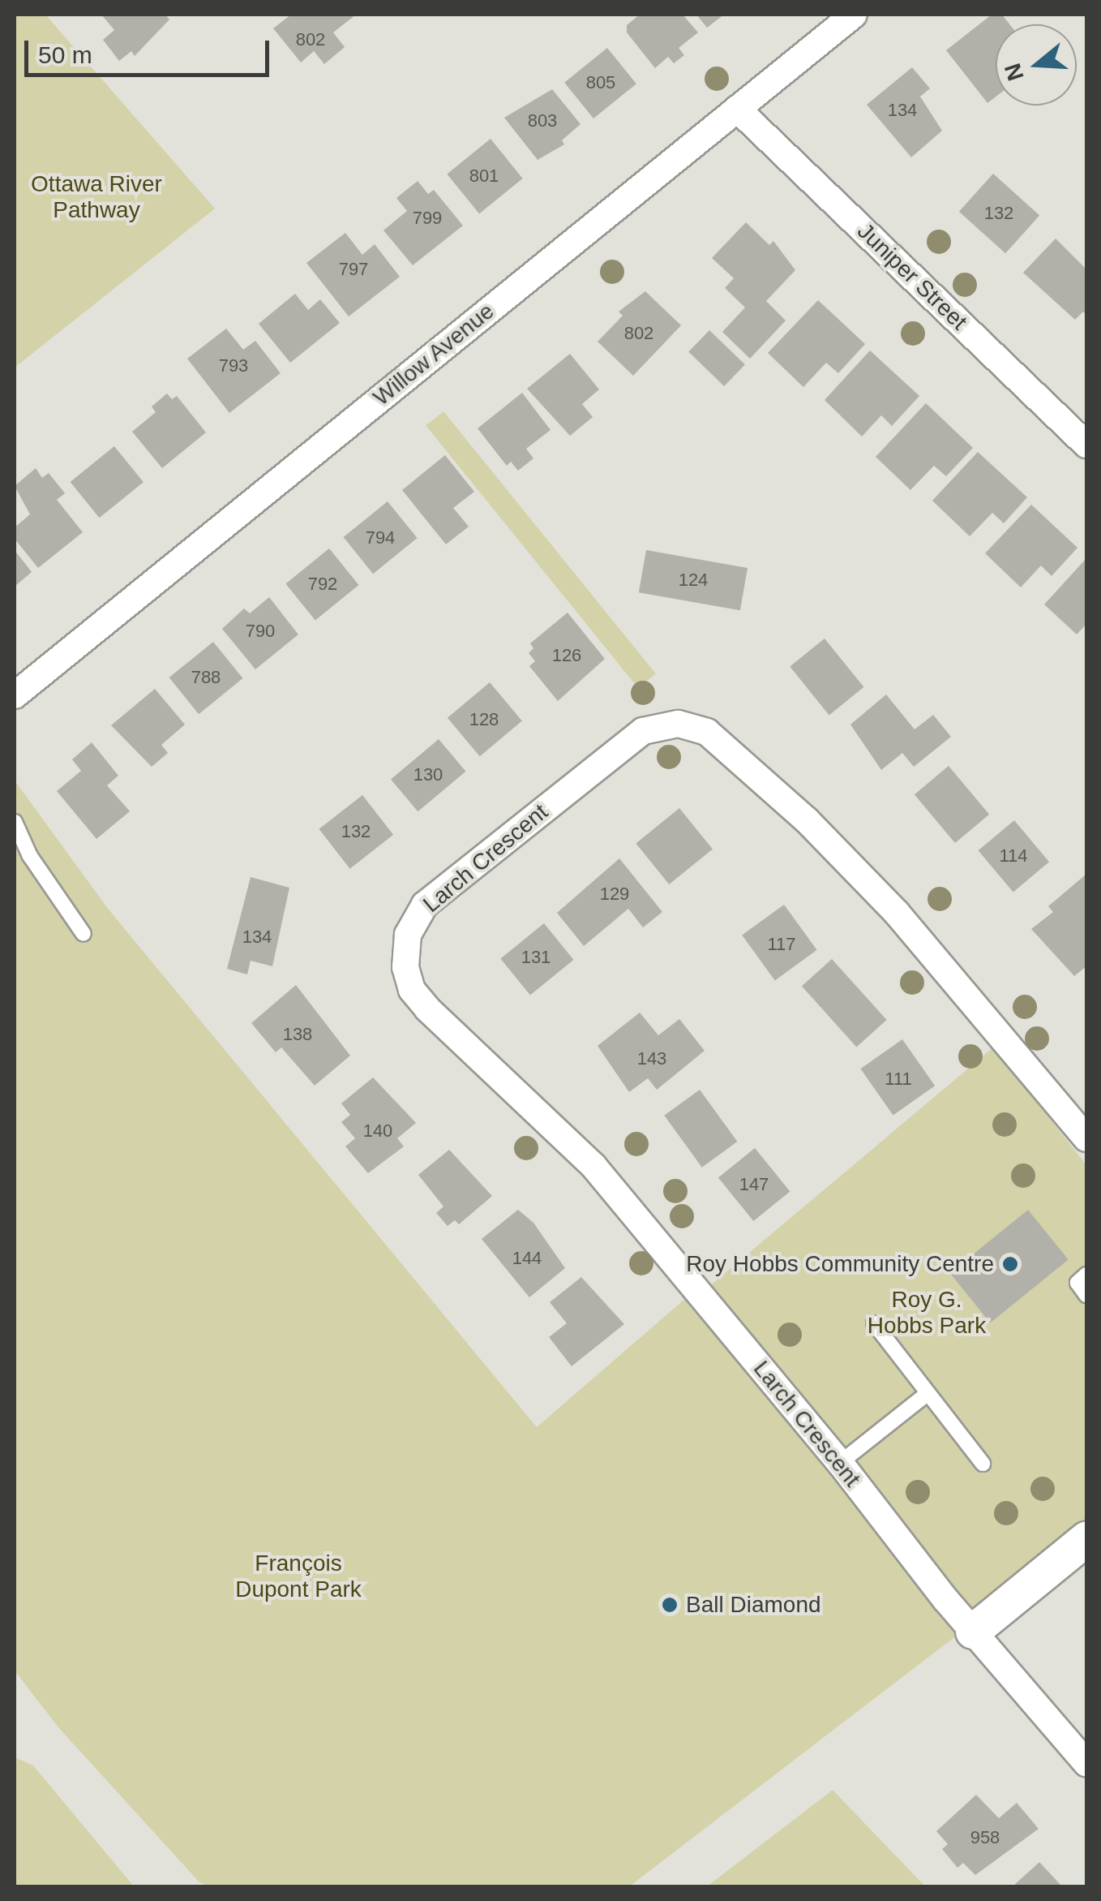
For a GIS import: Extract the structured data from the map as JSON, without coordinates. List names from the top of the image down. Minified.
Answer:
{"streets":{"street":["Juniper Street","Willow Avenue","Larch Crescent"]},"crossings":[["Juniper Street","Willow Avenue"]],"parks":["Ottawa River Pathway","Roy G. Hobbs Park","François Dupont Park"],"places":["Roy Hobbs Community Centre","Ball Diamond"],"house_numbers":["802","805","134","803","801","132","799","797","802","793","794","124","792","790","126","788","128","130","132","114","129","134","117","131","138","143","111","140","147","144","958"],"scale_bar":"50 m","north":"left"}
